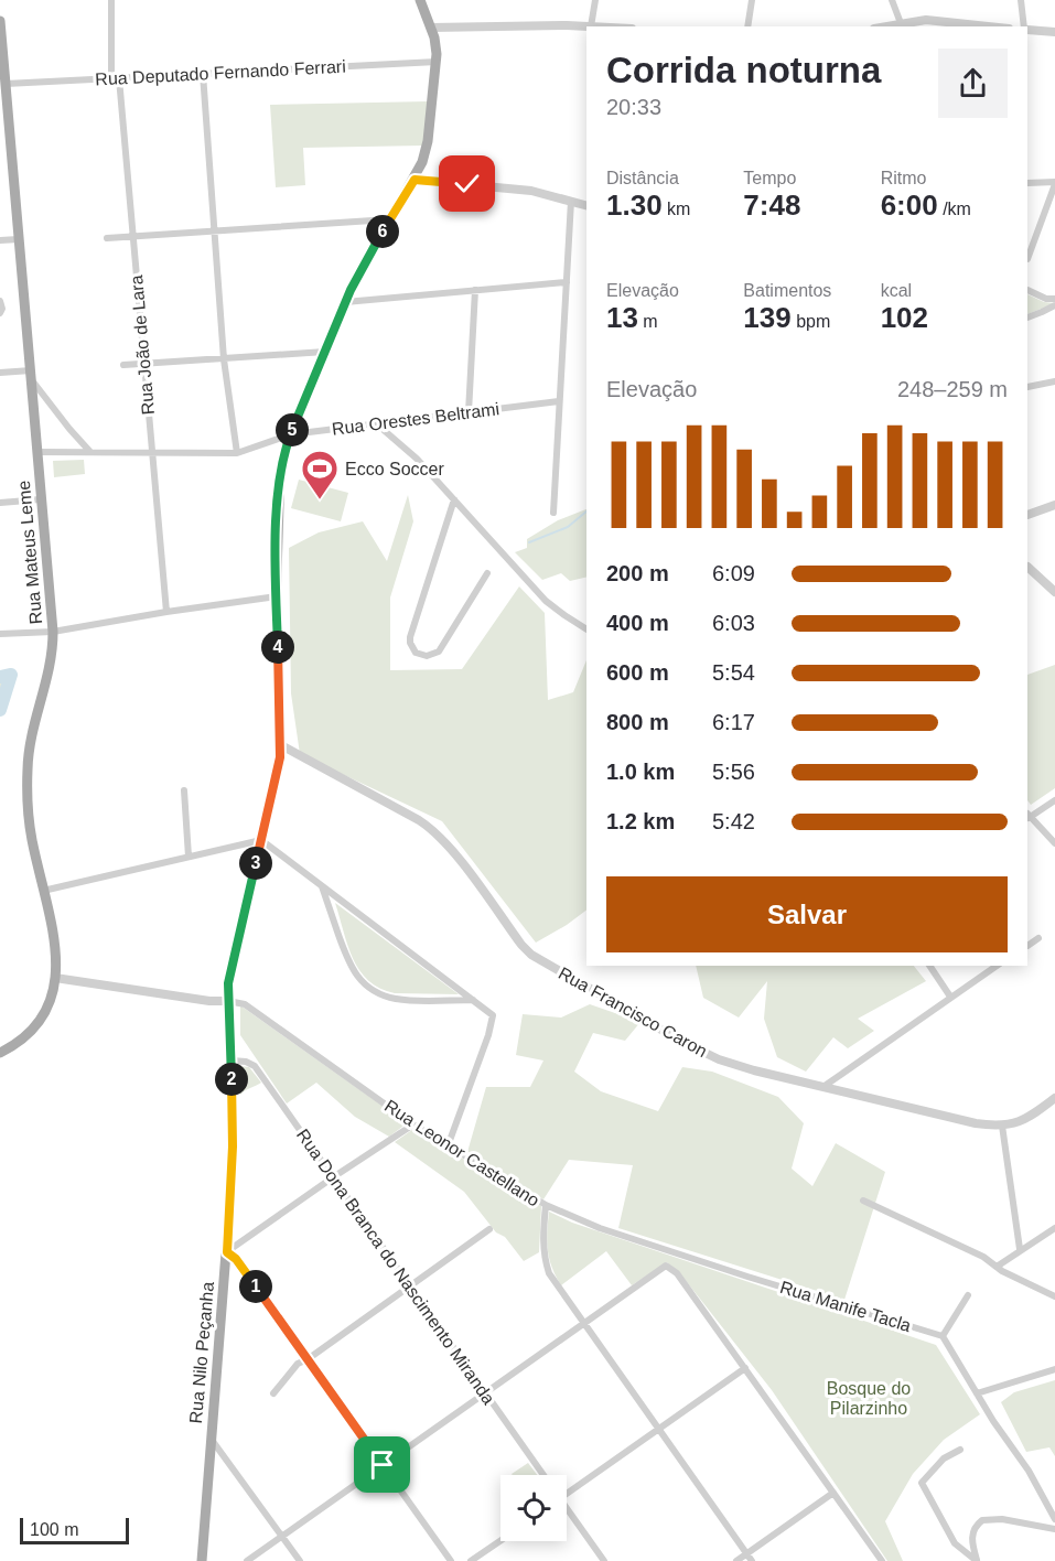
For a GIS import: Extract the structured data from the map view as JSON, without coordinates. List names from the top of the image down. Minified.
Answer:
{"streets":{"main road":["Rua Mateus Leme","Rua Nilo Peçanha"],"street":["Rua Deputado Fernando Ferrari","Rua João de Lara","Rua Orestes Beltrami","Rua Francisco Caron","Rua Leonor Castellano","Rua Dona Branca do Nascimento Miranda","Rua Manife Tacla"]},"crossings":[["Rua Deputado Fernando Ferrari","Rua João de Lara"],["Rua Deputado Fernando Ferrari","Rua Mateus Leme"],["Rua Deputado Fernando Ferrari","Rua Nilo Peçanha"],["Rua João de Lara","Rua Orestes Beltrami"],["Rua Orestes Beltrami","Rua Mateus Leme"],["Rua Orestes Beltrami","Rua Nilo Peçanha"],["Rua Francisco Caron","Rua Nilo Peçanha"],["Rua Leonor Castellano","Rua Manife Tacla"],["Rua Leonor Castellano","Rua Nilo Peçanha"],["Rua Dona Branca do Nascimento Miranda","Rua Nilo Peçanha"]],"parks":["Bosque do Pilarzinho"],"places":{"sports":["Ecco Soccer"]},"scale_bar":"100 m","page":{"heading":["Corrida noturna","20:33"],"stats":[["Distância","1.30 km"],["Tempo","7:48"],["Ritmo","6:00 /km"],["Elevação","13 m"],["Batimentos","139 bpm"],["kcal","102"]],"pins":["6","5","4","3","2","1"],"chart":["Elevação","248–259 m"],"list":[{"name":"200 m","note":"6:09"},{"name":"400 m","note":"6:03"},{"name":"600 m","note":"5:54"},{"name":"800 m","note":"6:17"},{"name":"1.0 km","note":"5:56"},{"name":"1.2 km","note":"5:42"}],"buttons":"Salvar","scale":"100 m"}}
